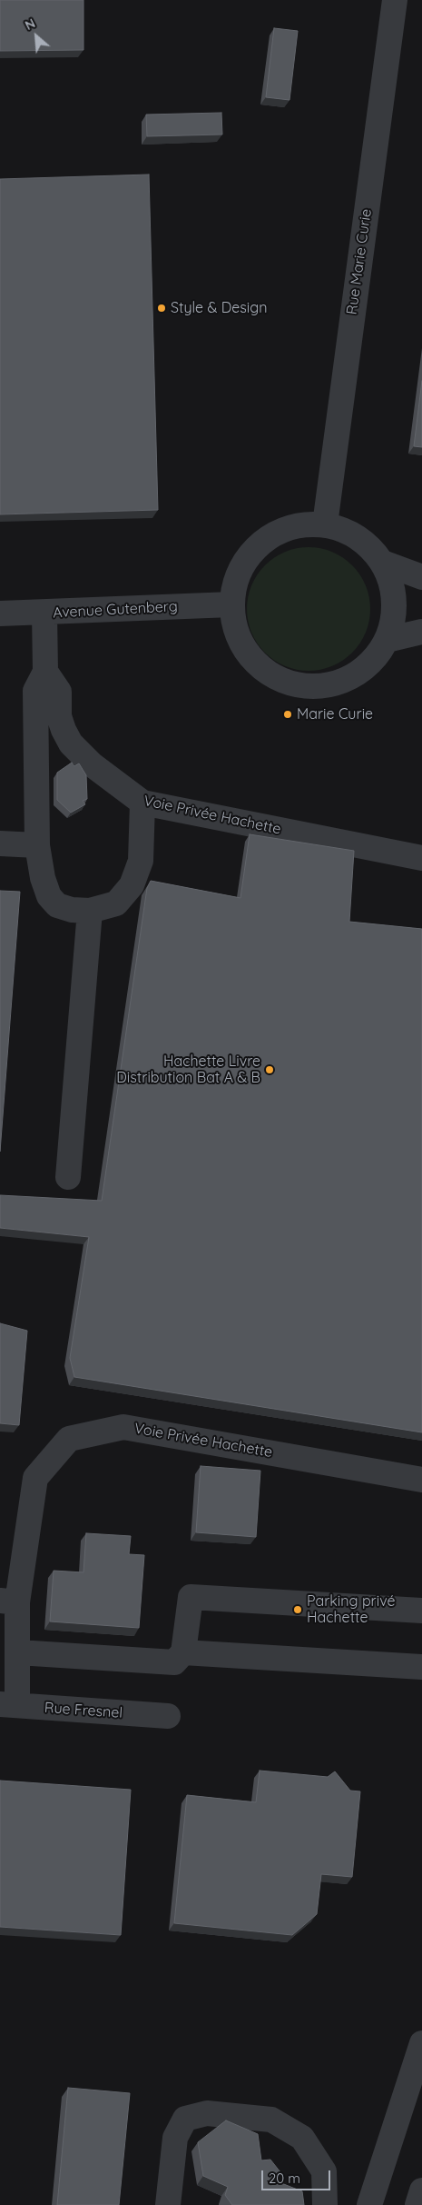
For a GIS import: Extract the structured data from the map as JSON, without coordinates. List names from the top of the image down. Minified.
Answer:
{"streets":{"street":["Rue Marie Curie","Avenue Gutenberg","Voie Privée Hachette","Rue Fresnel"]},"crossings":[["Voie Privée Hachette","Rue Fresnel"]],"places":["Style & Design","Marie Curie","Hachette Livre Distribution Bat A & B","Parking privé Hachette"],"scale_bar":"20 m","north":"top left"}
